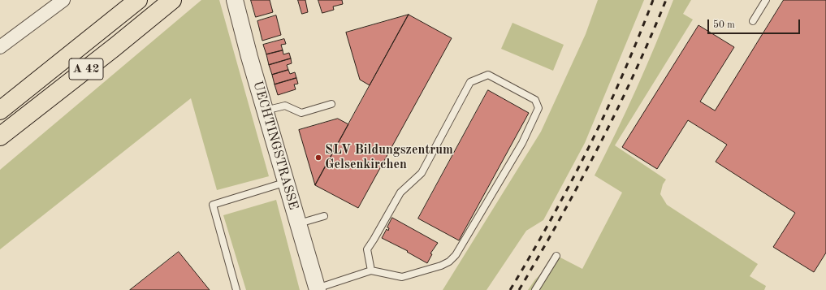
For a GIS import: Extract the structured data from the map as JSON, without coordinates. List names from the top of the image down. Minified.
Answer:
{"streets":{"highway":["A 42"],"street":["UECHTINGSTRASSE"]},"places":["SLV Bildungszentrum Gelsenkirchen"],"scale_bar":"50 m"}
